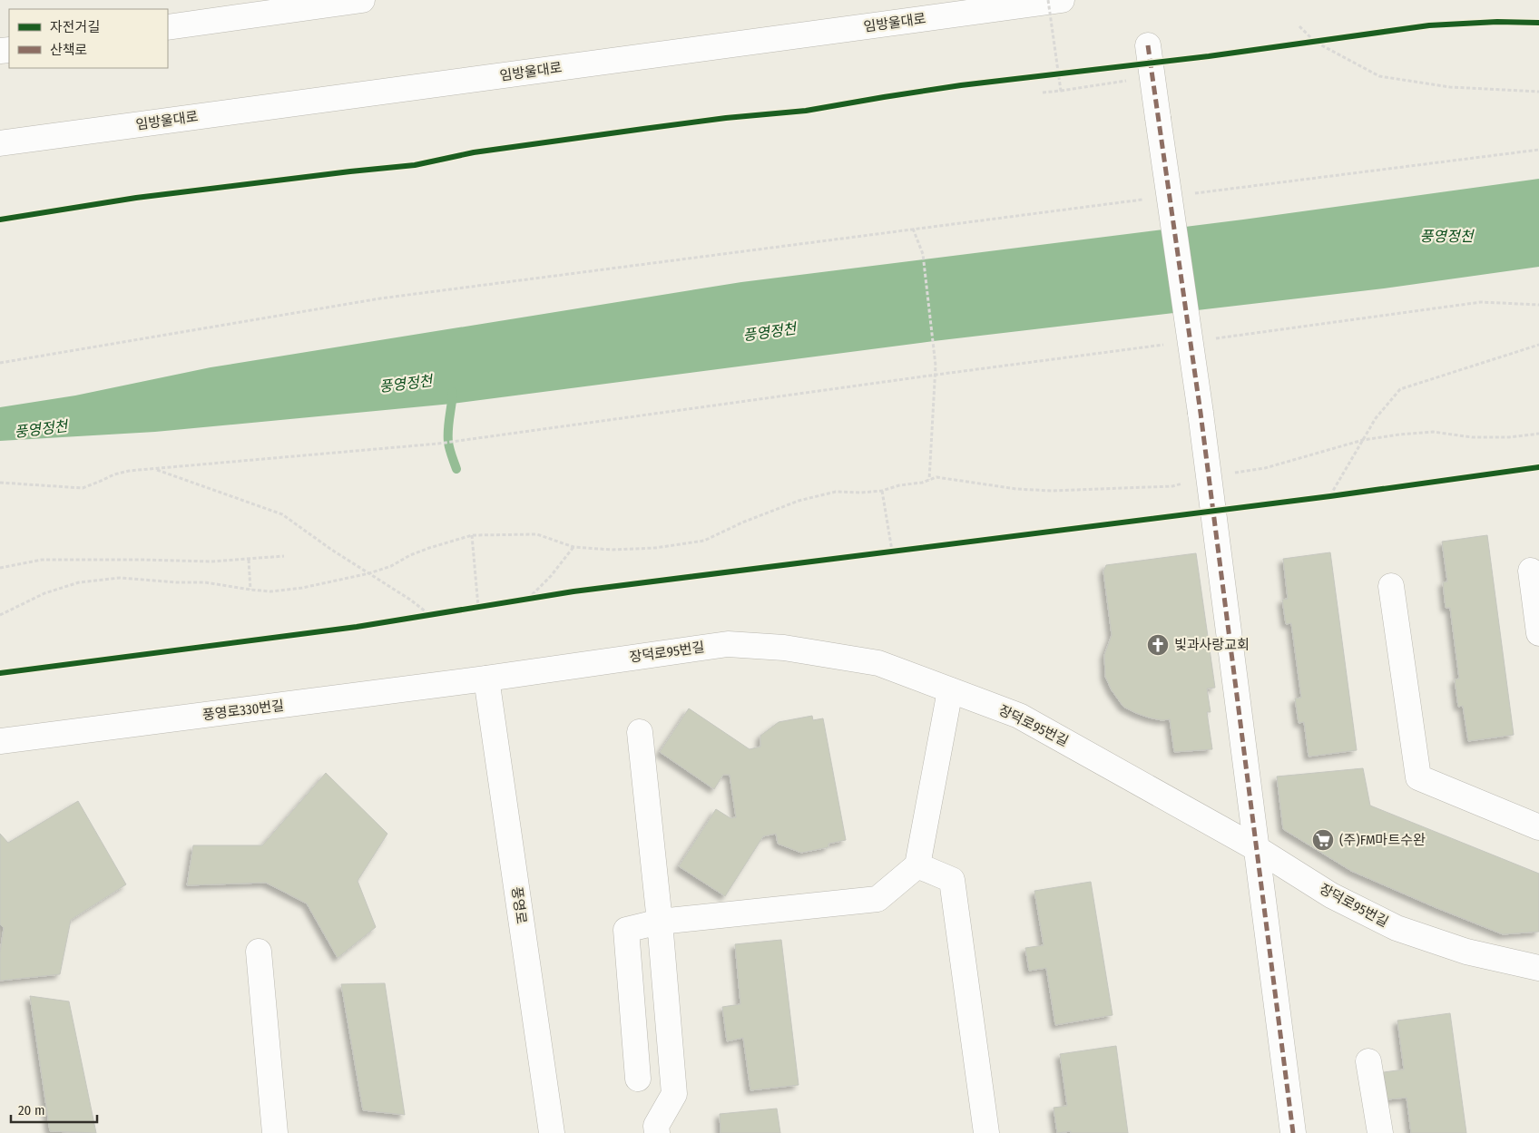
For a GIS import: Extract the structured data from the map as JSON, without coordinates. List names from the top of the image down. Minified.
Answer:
{"streets":{"street":["임방울대로","장덕로95번길","풍영로330번길","풍영로"]},"crossings":[["장덕로95번길","풍영로330번길"],["장덕로95번길","풍영로"],["풍영로330번길","풍영로"]],"water":["풍영정천"],"places":{"church":["빛과사랑교회"],"supermarket":["(주)FM마트수완"]},"legend":["자전거길","산책로"],"scale_bar":"20 m"}
